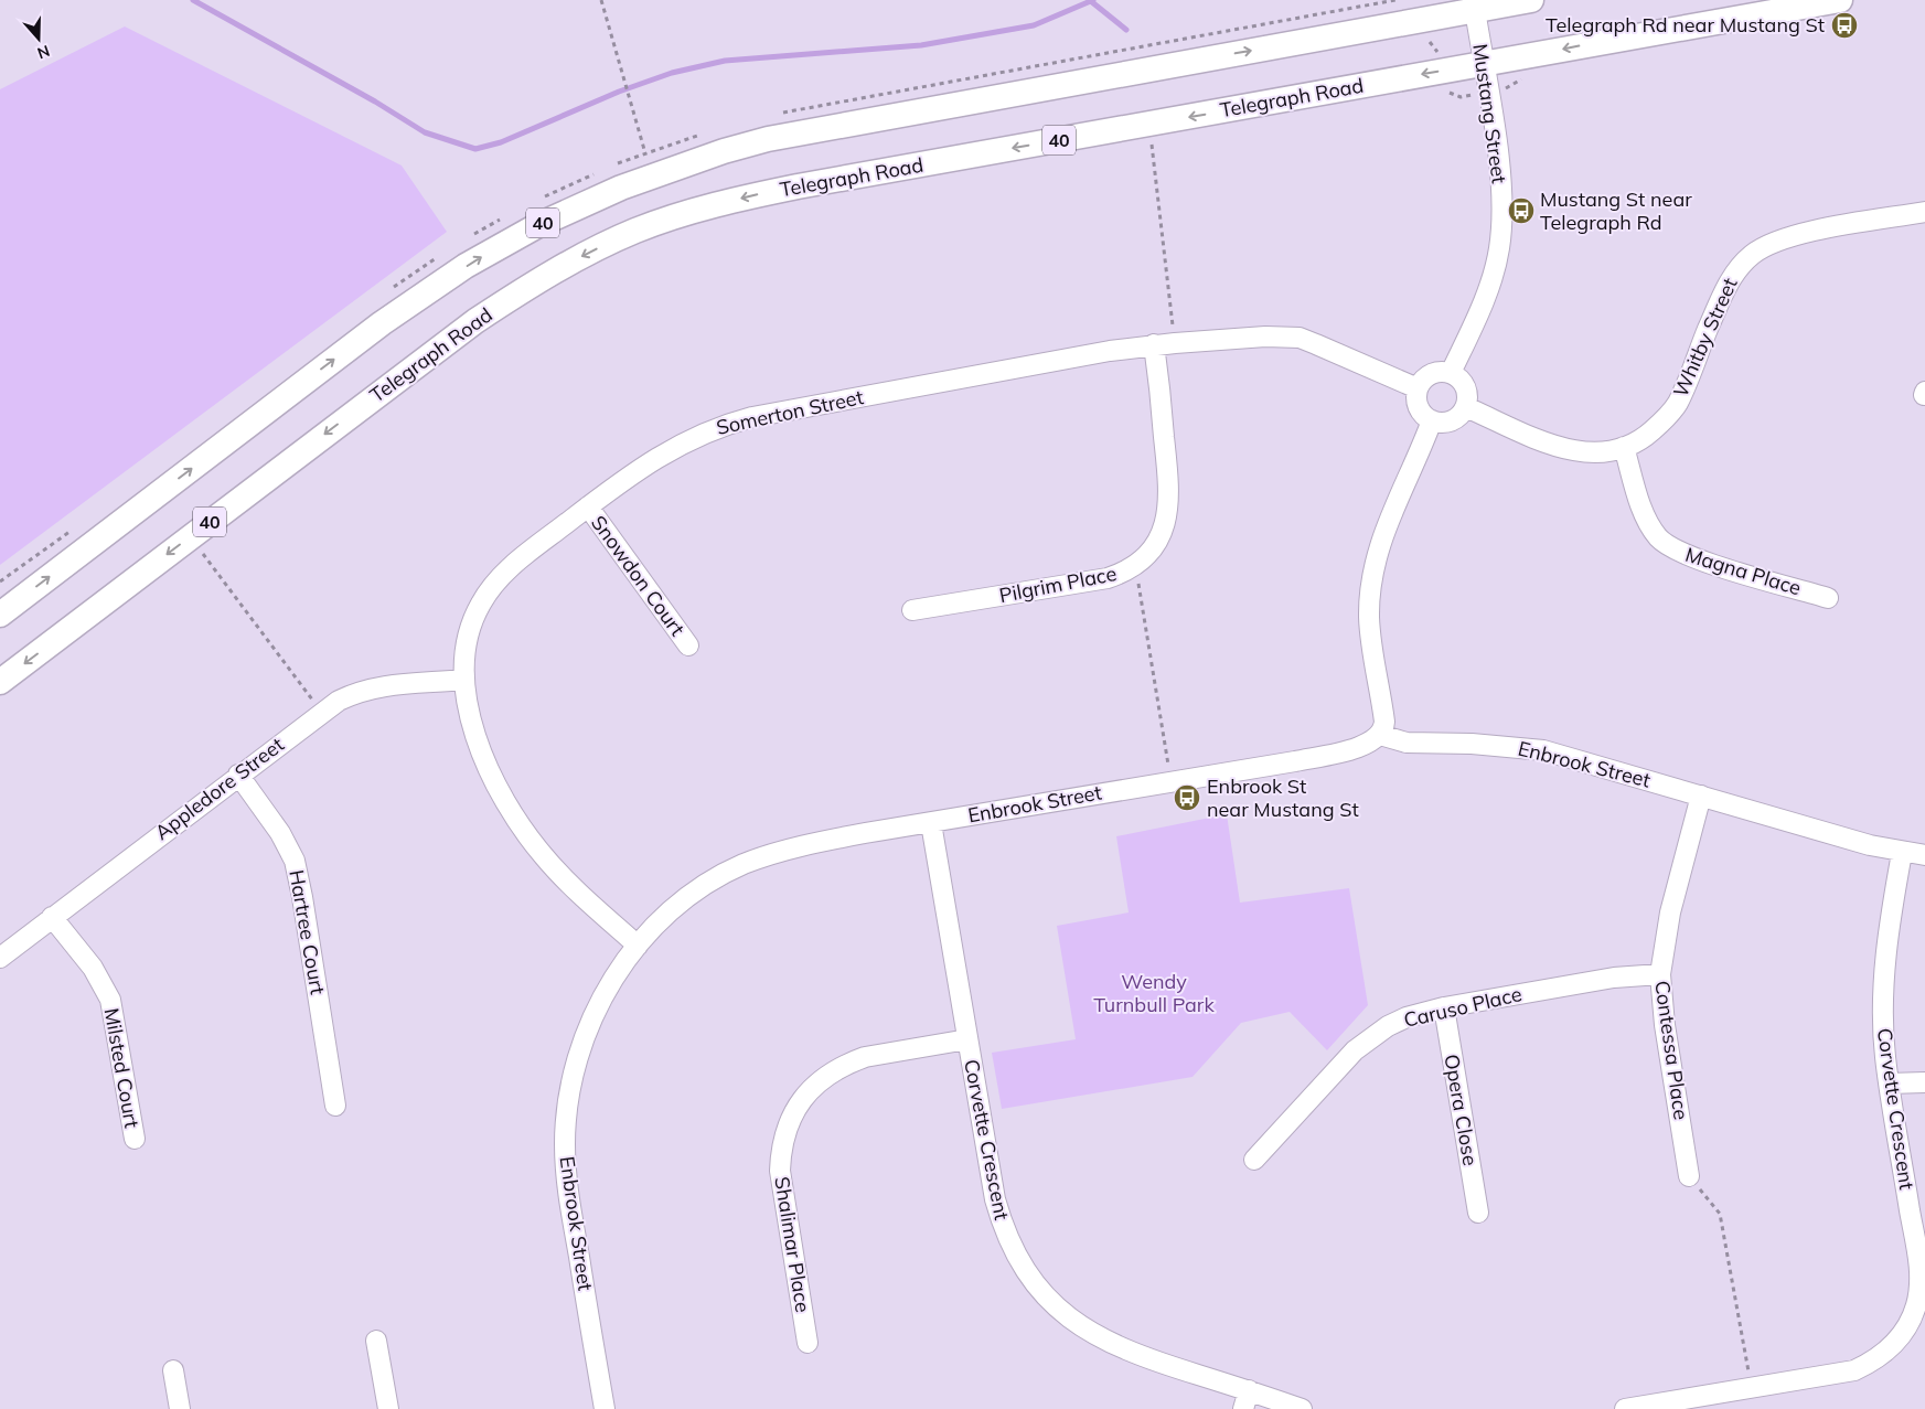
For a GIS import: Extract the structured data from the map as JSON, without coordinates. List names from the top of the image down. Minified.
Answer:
{"streets":{"main road":["Telegraph Road","40"],"street":["Mustang Street","Whitby Street","Somerton Street","Magna Place","Snowdon Court","Pilgrim Place","Enbrook Street","Appledore Street","Hartree Court","Caruso Place","Contessa Place","Milsted Court","Corvette Crescent","Opera Close","Shalimar Place"]},"crossings":[["Telegraph Road","Mustang Street"],["Mustang Street","40"],["Mustang Street","Whitby Street"],["Mustang Street","Somerton Street"],["Whitby Street","Somerton Street"],["Whitby Street","Magna Place"],["Somerton Street","Snowdon Court"],["Somerton Street","Pilgrim Place"],["Somerton Street","Enbrook Street"],["Somerton Street","Appledore Street"],["Enbrook Street","Contessa Place"],["Enbrook Street","Corvette Crescent"],["Appledore Street","Hartree Court"],["Appledore Street","Milsted Court"],["Caruso Place","Contessa Place"],["Caruso Place","Opera Close"],["Corvette Crescent","Shalimar Place"]],"parks":["Wendy Turnbull Park"],"places":{"bus stop":["Telegraph Rd near Mustang St","Mustang St near Telegraph Rd","Enbrook St near Mustang St"]},"north":"bottom"}
